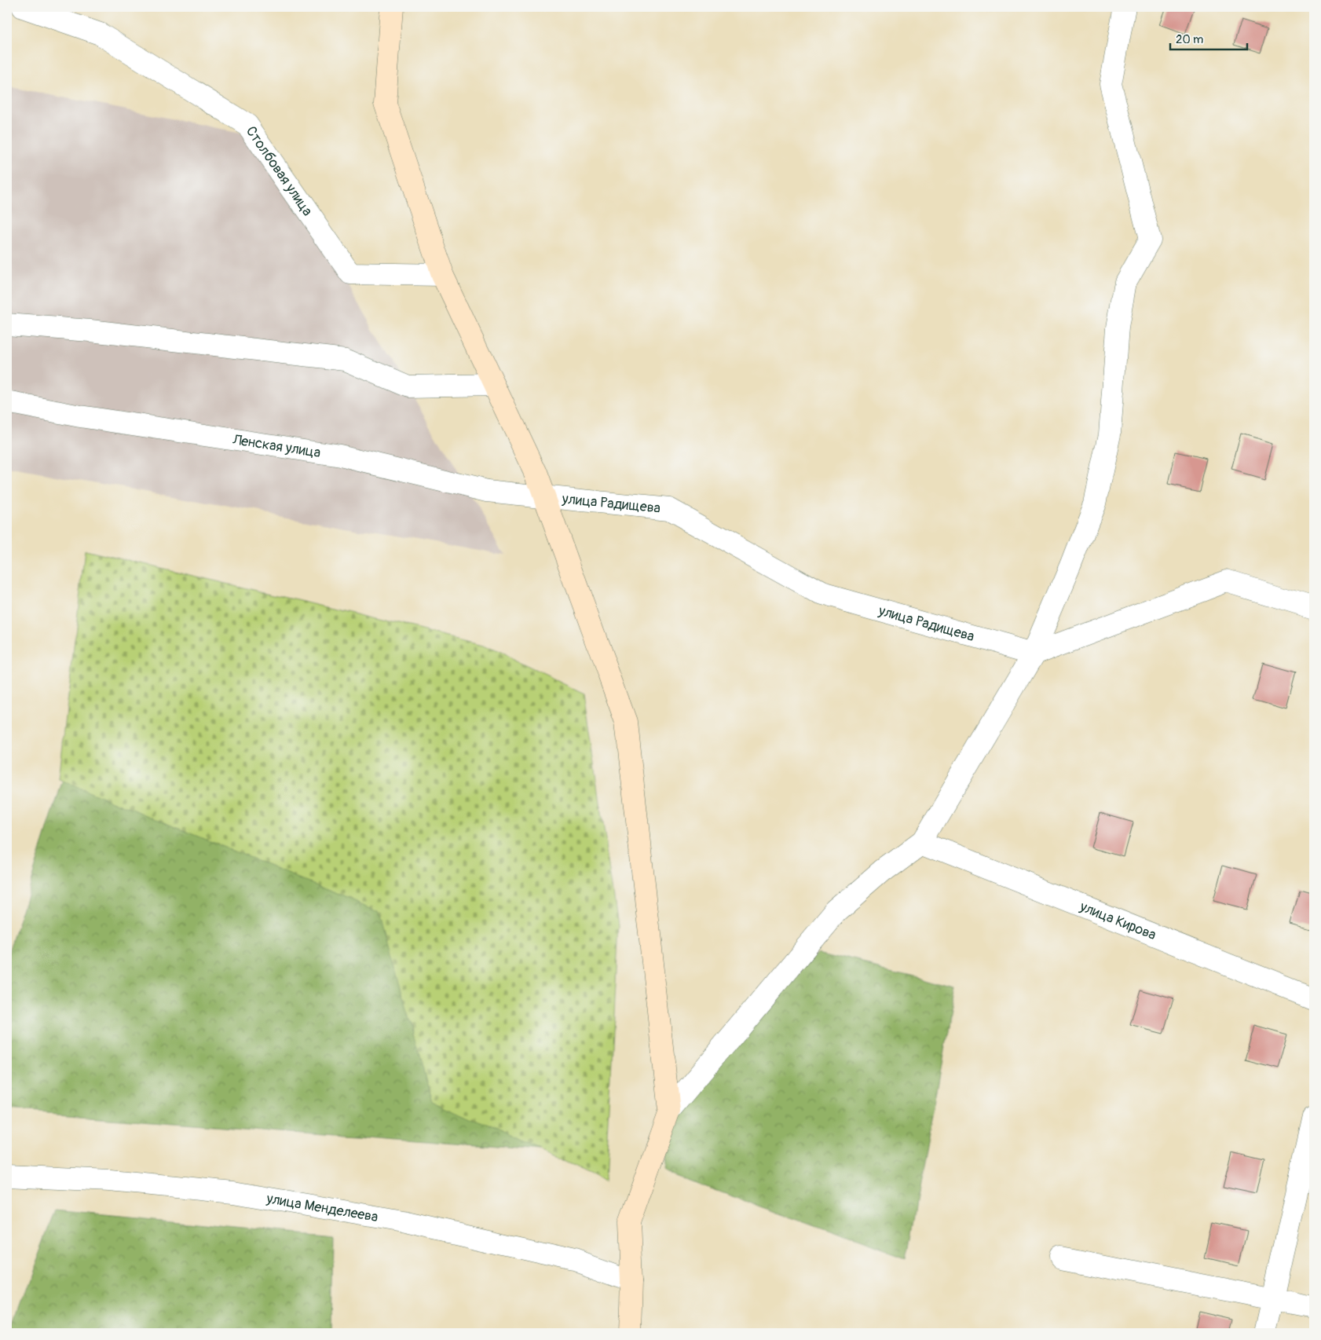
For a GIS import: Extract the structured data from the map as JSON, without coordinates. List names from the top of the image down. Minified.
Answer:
{"streets":{"street":["Столбовая улица","Ленская улица","улица Радищева","улица Кирова","улица Менделеева"]},"crossings":[["Ленская улица","улица Радищева"]],"scale_bar":"20 m"}
